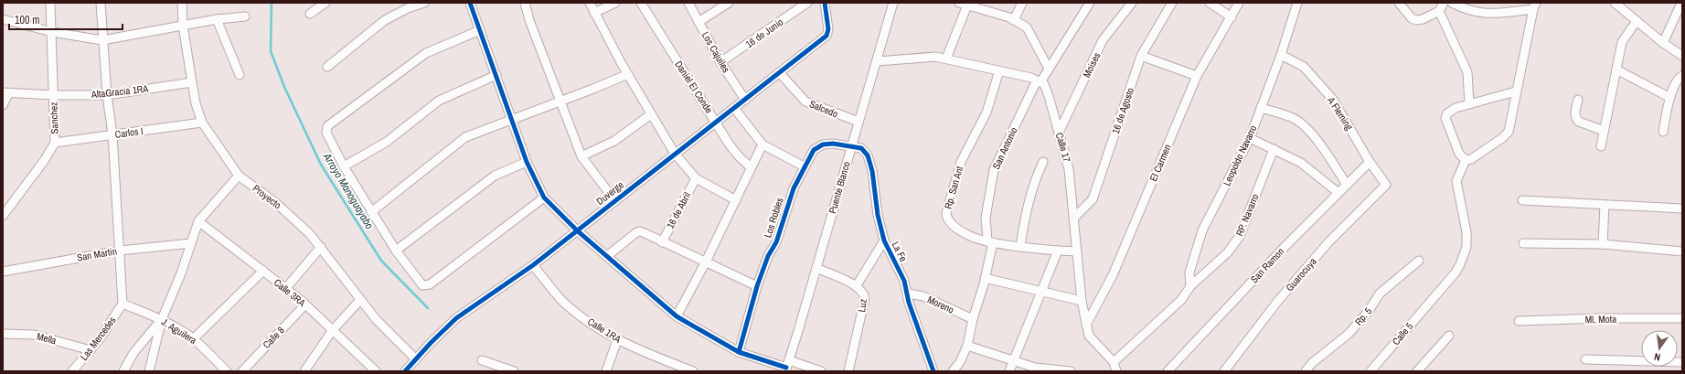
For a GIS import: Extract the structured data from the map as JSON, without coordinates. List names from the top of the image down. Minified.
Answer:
{"streets":{"street":["16 de Junio","Los Cajuiles","Moises","Daniel El Conde","AltaGracia 1RA","Salcedo","16 de Agosto","A Fleming","Sanchez","Carlos I","Calle 17","San Antonio","Leopoldo Navarro","El Carmen","Puente Blanco","Rp. San Ant","Duverge","Proyecto","16 de Abril","RP. Navarro","Los Robles","La Fe","San Martin","San Ramon","Guarocuya","Calle 3RA","Moreno","Luz","Rp. 5","Ml. Mota","Calle 1RA","J. Aguilera","Calle 5","Calle 8","Mella","Las Mercedes"]},"crossings":[["16 de Junio","Los Cajuiles"],["Los Cajuiles","Duverge"],["Moises","Calle 17"],["Daniel El Conde","Duverge"],["AltaGracia 1RA","Sanchez"],["AltaGracia 1RA","Proyecto"],["Salcedo","Puente Blanco"],["Salcedo","Duverge"],["16 de Agosto","Calle 17"],["A Fleming","Leopoldo Navarro"],["A Fleming","San Ramon"],["A Fleming","Guarocuya"],["Sanchez","Carlos I"],["Carlos I","Proyecto"],["Calle 17","San Antonio"],["Calle 17","El Carmen"],["Calle 17","Rp. San Ant"],["Calle 17","RP. Navarro"],["San Antonio","Rp. San Ant"],["San Antonio","Moreno"],["Leopoldo Navarro","RP. Navarro"],["Puente Blanco","Los Robles"],["Puente Blanco","La Fe"],["Puente Blanco","Luz"],["Duverge","Proyecto"],["Duverge","Calle 1RA"],["Los Robles","La Fe"],["La Fe","Moreno"],["Calle 3RA","Calle 8"],["J. Aguilera","Las Mercedes"],["Mella","Las Mercedes"]],"water":["Arroyo Manoguayabo"],"scale_bar":"100 m","north":"bottom"}
